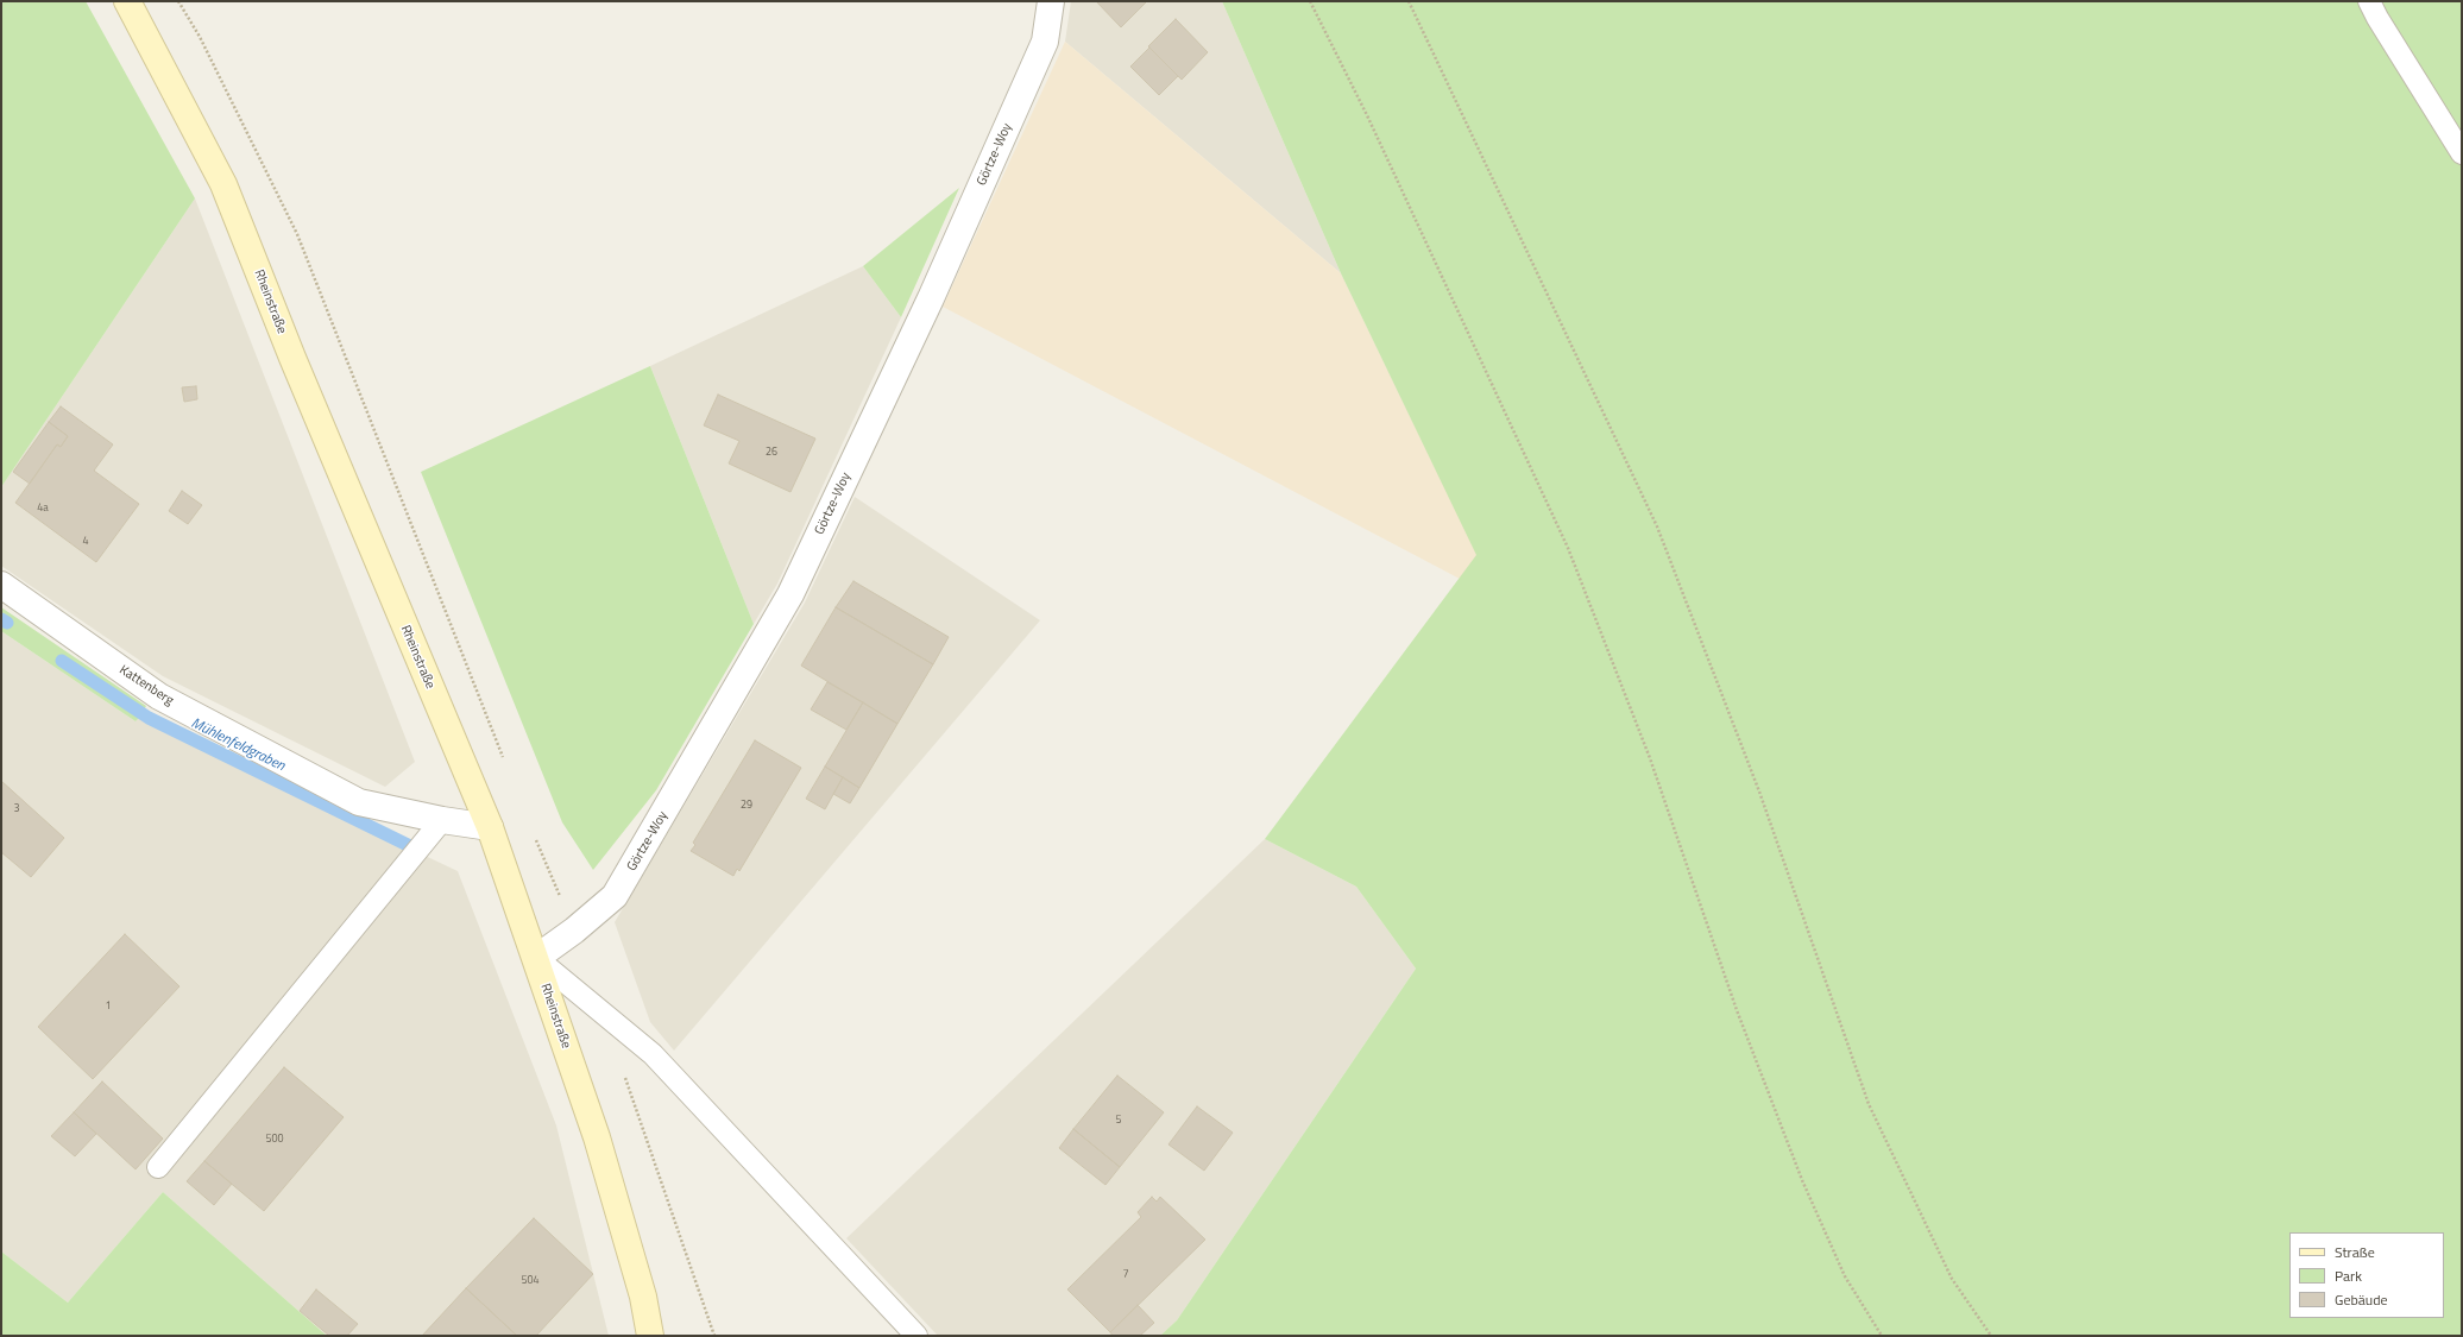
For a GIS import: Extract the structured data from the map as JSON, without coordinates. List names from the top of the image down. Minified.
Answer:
{"streets":{"main road":["Rheinstraße"],"street":["Görtze-Woy","Kattenberg"]},"crossings":[["Görtze-Woy","Rheinstraße"],["Rheinstraße","Kattenberg"]],"water":["Mühlenfeldgraben"],"house_numbers":["26","4a","4","29","3","1","5","500","7","504"],"legend":["Straße","Park","Gebäude"]}
